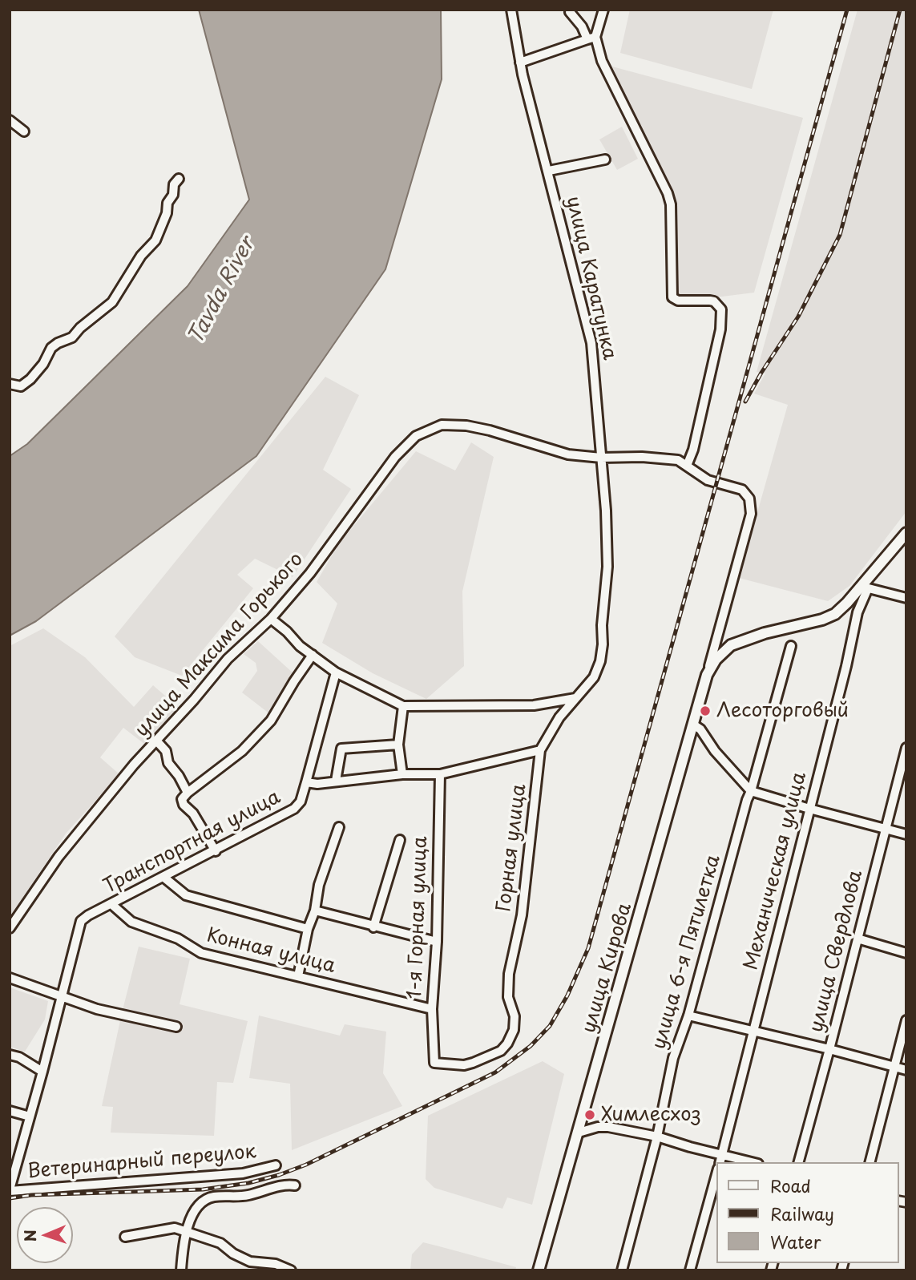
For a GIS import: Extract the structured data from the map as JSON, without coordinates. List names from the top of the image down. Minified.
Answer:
{"streets":{"main road":["Механическая улица","улица Кирова"],"street":["улица Каратунка","улица Максима Горького","Транспортная улица","Горная улица","1-я Горная улица","Конная улица","улица Свердлова","улица 6-я Пятилетка","Ветеринарный переулок"]},"crossings":[["улица Каратунка","улица Максима Горького"],["улица Каратунка","Горная улица"],["улица Максима Горького","улица Кирова"],["Транспортная улица","Конная улица"],["Горная улица","1-я Горная улица"],["Механическая улица","улица Кирова"],["1-я Горная улица","Конная улица"]],"water":["Tavda River"],"places":["Лесоторговый","Химлесхоз"],"legend":["Road","Railway","Water"],"north":"left"}
